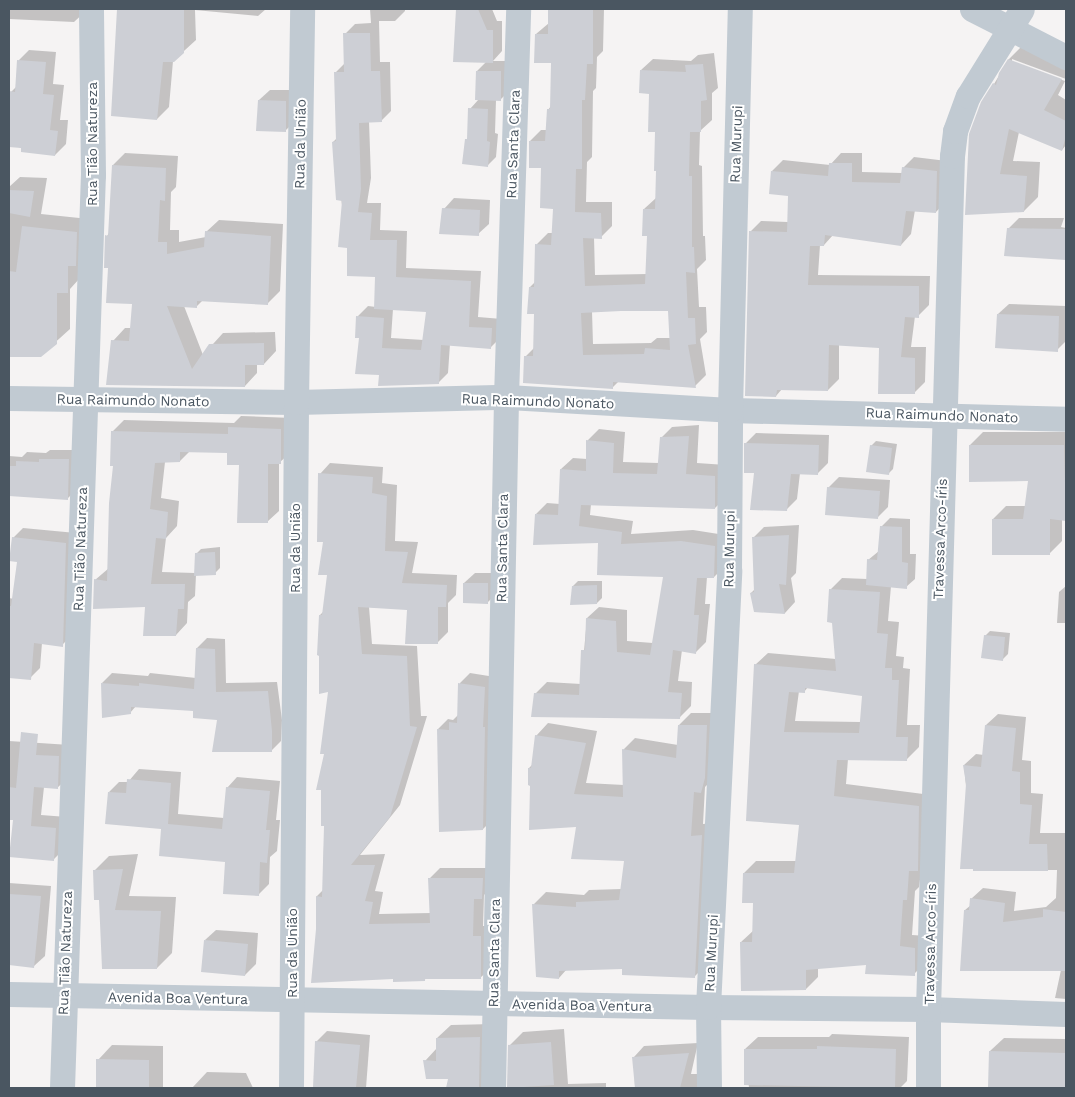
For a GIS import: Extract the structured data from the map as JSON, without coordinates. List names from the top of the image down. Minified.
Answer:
{"streets":{"street":["Rua Tião Natureza","Rua da União","Rua Santa Clara","Rua Murupi","Rua Raimundo Nonato","Travessa Arco-íris","Avenida Boa Ventura"]},"crossings":[["Rua Tião Natureza","Rua Raimundo Nonato"],["Rua Tião Natureza","Avenida Boa Ventura"],["Rua da União","Rua Raimundo Nonato"],["Rua da União","Avenida Boa Ventura"],["Rua Santa Clara","Rua Raimundo Nonato"],["Rua Santa Clara","Avenida Boa Ventura"],["Rua Murupi","Rua Raimundo Nonato"],["Rua Murupi","Avenida Boa Ventura"],["Rua Raimundo Nonato","Travessa Arco-íris"],["Travessa Arco-íris","Avenida Boa Ventura"]]}
